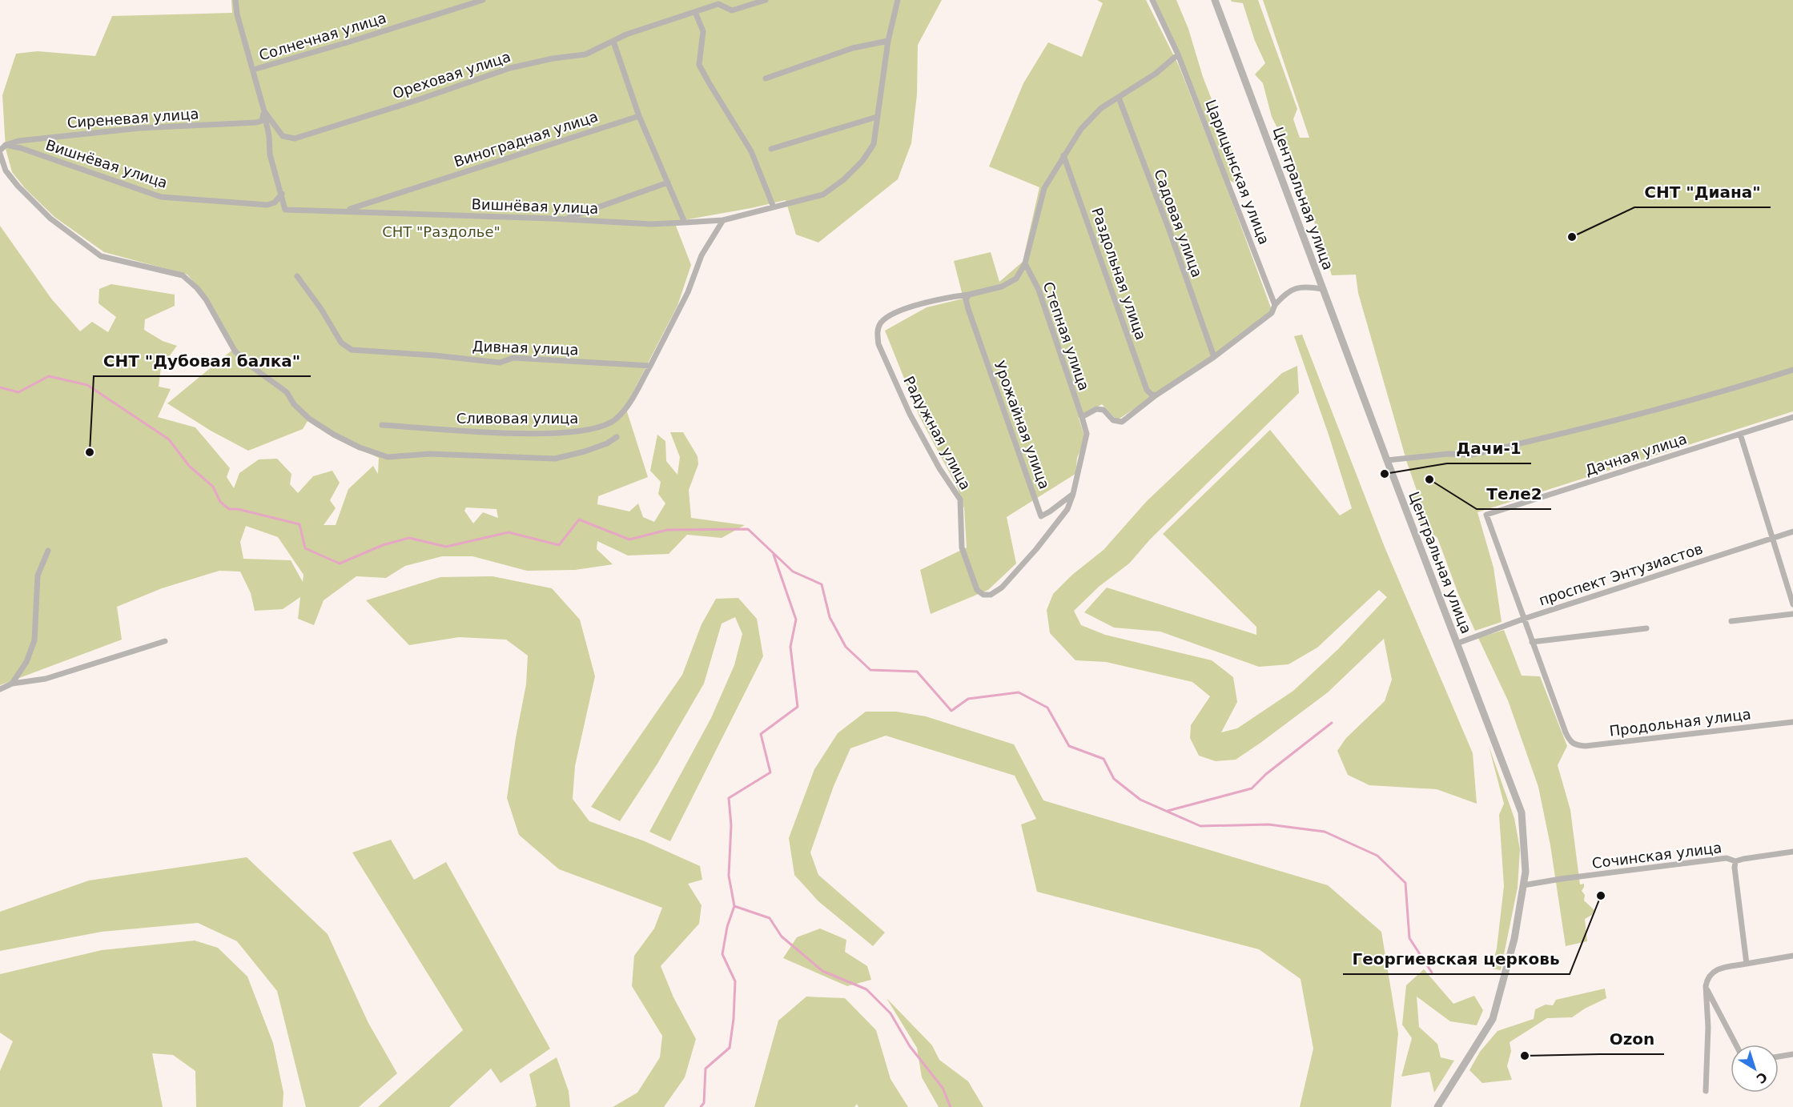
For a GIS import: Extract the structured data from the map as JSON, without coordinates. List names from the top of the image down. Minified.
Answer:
{"streets":{"street":["Солнечная улица","Ореховая улица","Сиреневая улица","Виноградная улица","Вишнёвая улица","Царицынская улица","Центральная улица","Садовая улица","Раздольная улица","Степная улица","Дивная улица","Сливовая улица","Урожайная улица","Радужная улица","Дачная улица","проспект Энтузиастов","Продольная улица","Сочинская улица"]},"crossings":[["Солнечная улица","Ореховая улица"],["Ореховая улица","Сиреневая улица"],["Ореховая улица","Вишнёвая улица"],["Сиреневая улица","Вишнёвая улица"],["Виноградная улица","Вишнёвая улица"],["Царицынская улица","Степная улица"],["Центральная улица","проспект Энтузиастов"],["Центральная улица","Сочинская улица"],["Садовая улица","Степная улица"],["Раздольная улица","Степная улица"],["Степная улица","Урожайная улица"],["Дивная улица","Сливовая улица"],["Урожайная улица","Радужная улица"],["Дачная улица","проспект Энтузиастов"]],"parks":["СНТ \"Раздолье\""],"places":["СНТ \"Диана\"","СНТ \"Дубовая балка\"","Дачи-1","Теле2","Георгиевская церковь","Ozon"],"north":"bottom right"}
